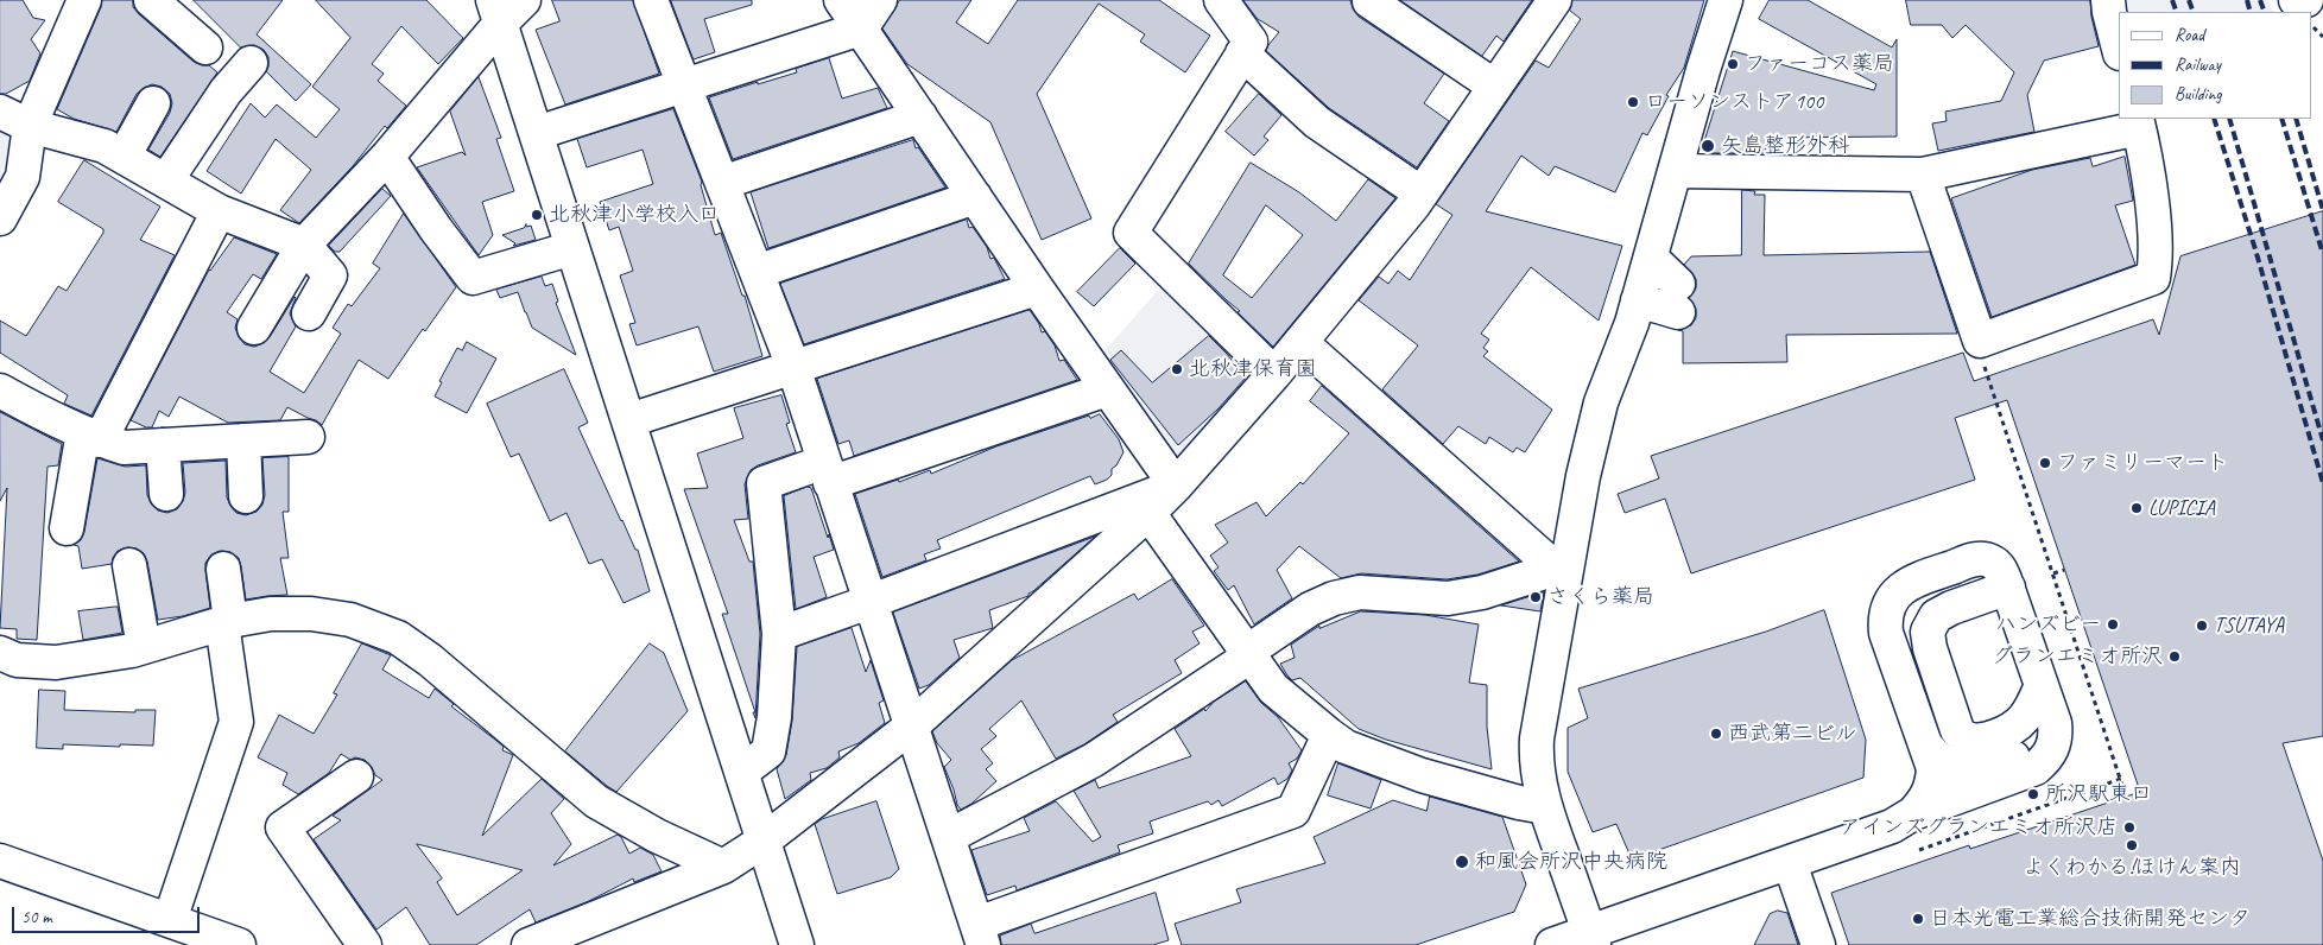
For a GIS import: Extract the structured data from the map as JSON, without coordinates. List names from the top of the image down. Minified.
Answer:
{"places":["ファーコス薬局","ローソンストア100","矢島整形外科","北秋津小学校入口","北秋津保育園","ファミリーマート","LUPICIA","さくら薬局","ハンズビー","TSUTAYA","グランエミオ所沢","西武第二ビル","所沢駅東口","アインズグランエミオ所沢店","よくわかる!ほけん案内","和風会所沢中央病院","日本光電工業総合技術開発センタ"],"legend":["Road","Railway","Building"],"scale_bar":"50 m"}
